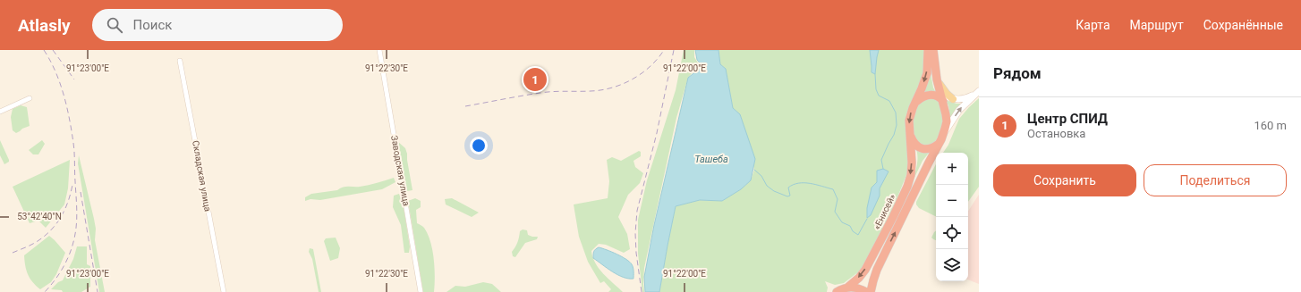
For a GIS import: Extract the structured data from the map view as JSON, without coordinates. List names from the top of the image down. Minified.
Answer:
{"streets":{"highway":["«Енисей»"],"street":["Заводская улица","Складская улица"]},"water":["Ташеба"],"page":{"header":"Atlasly","search":"Поиск","nav":["Карта","Маршрут","Сохранённые"],"heading":"Рядом","pins":"1","list":[{"mark":"1","name":"Центр СПИД","note":"Остановка","value":"160 m"}],"map_buttons":["+","−"],"buttons":["Сохранить","Поделиться"]},"coordinates":["91°23'00\"E","91°22'30\"E","91°22'00\"E","53°42'40\"N"]}
